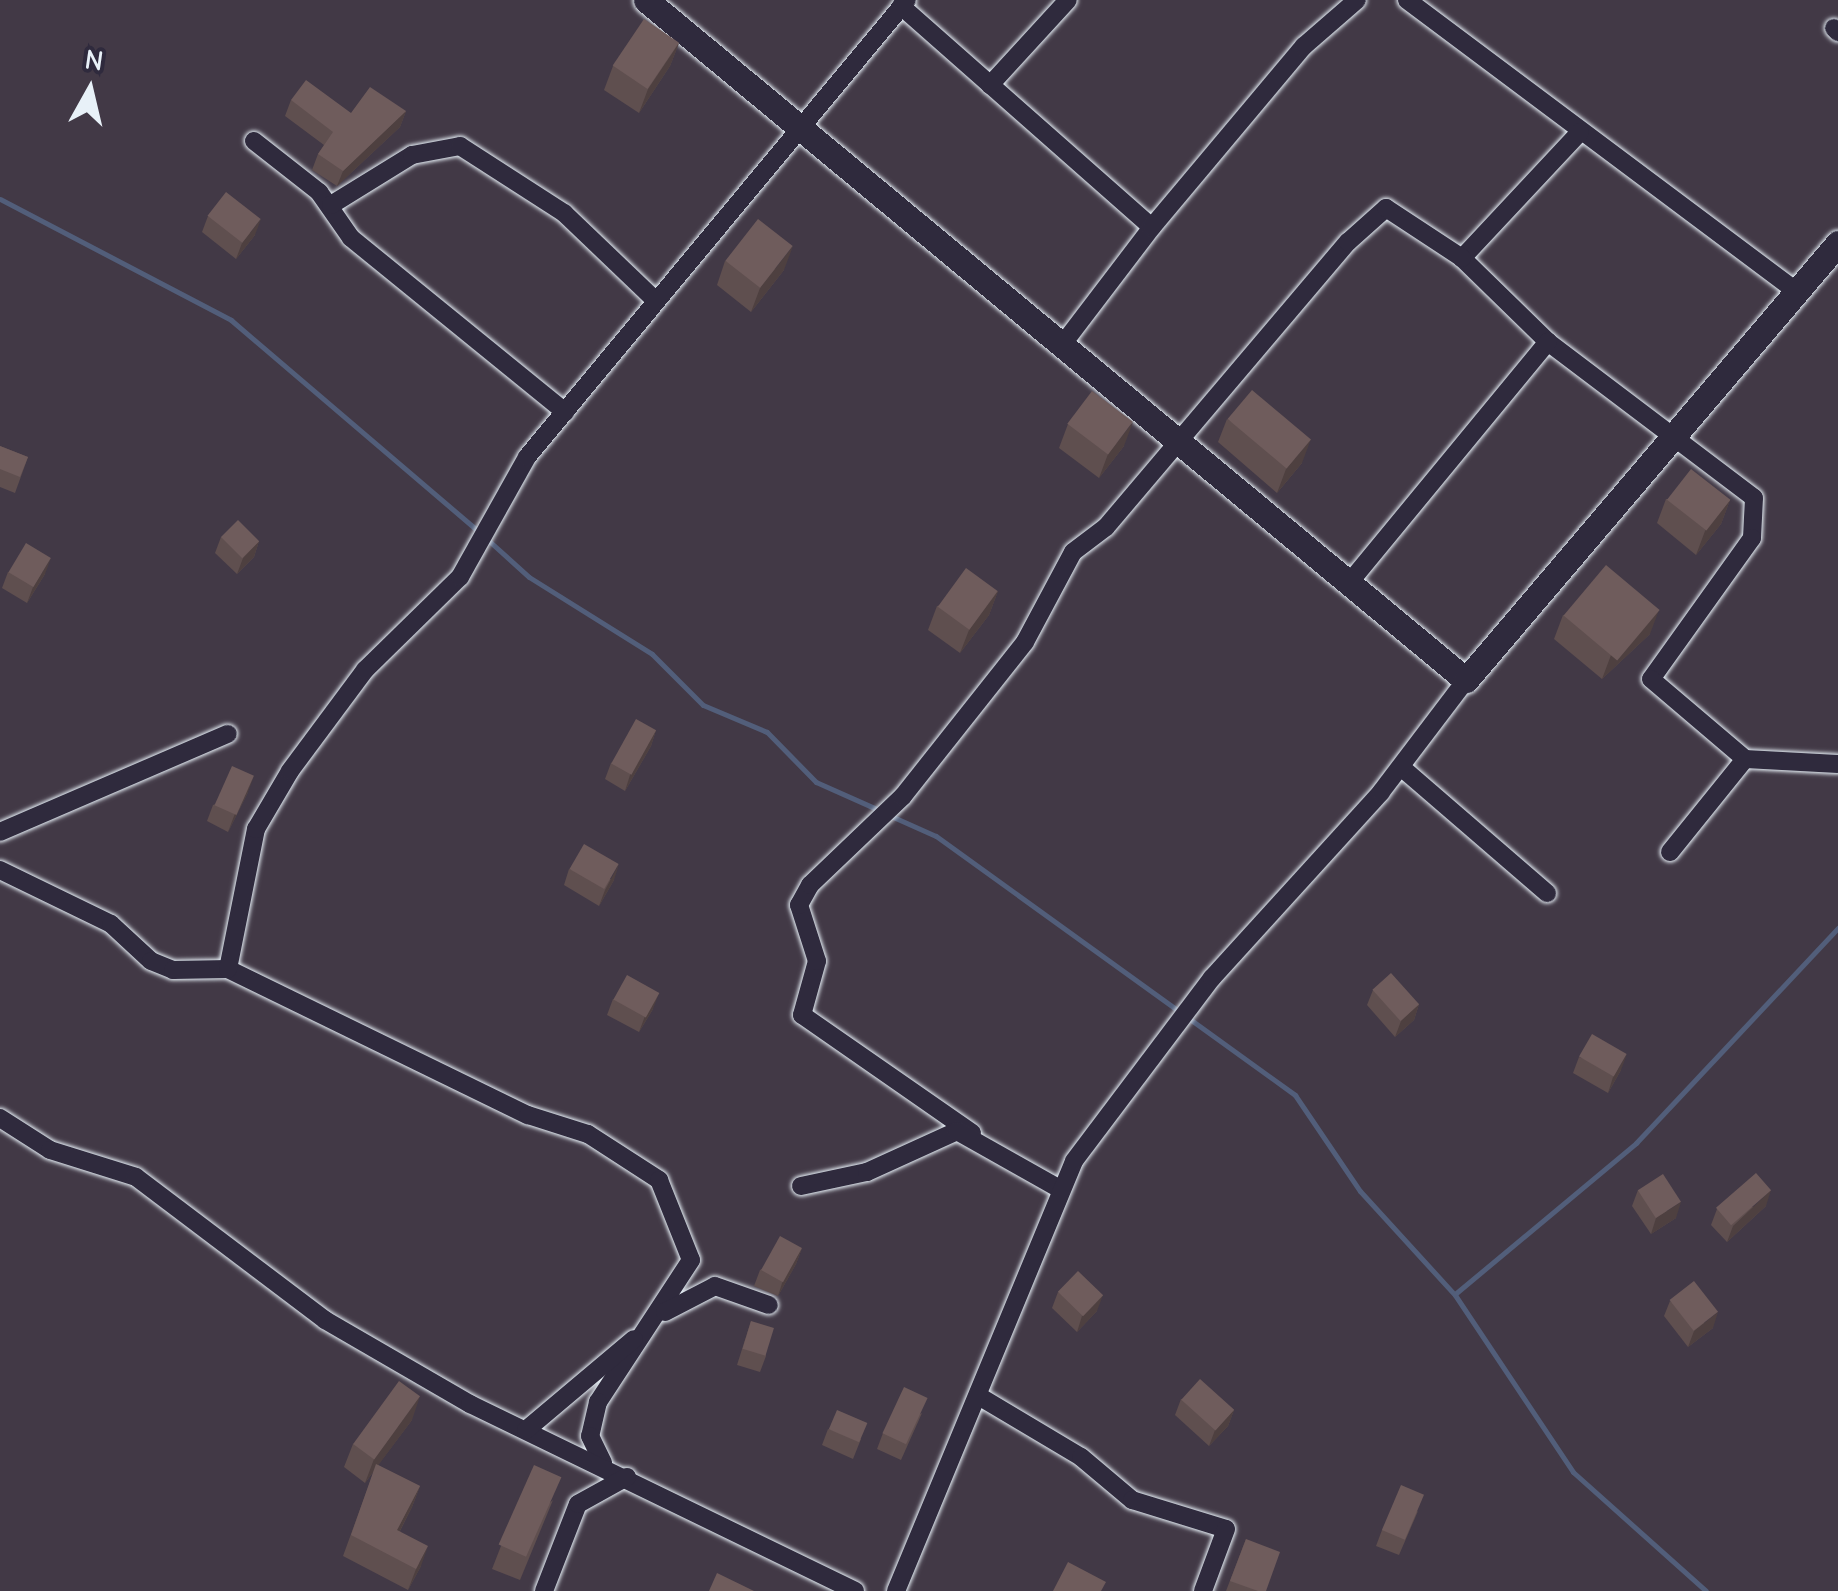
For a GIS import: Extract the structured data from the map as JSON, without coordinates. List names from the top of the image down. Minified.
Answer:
{"north":"top"}
